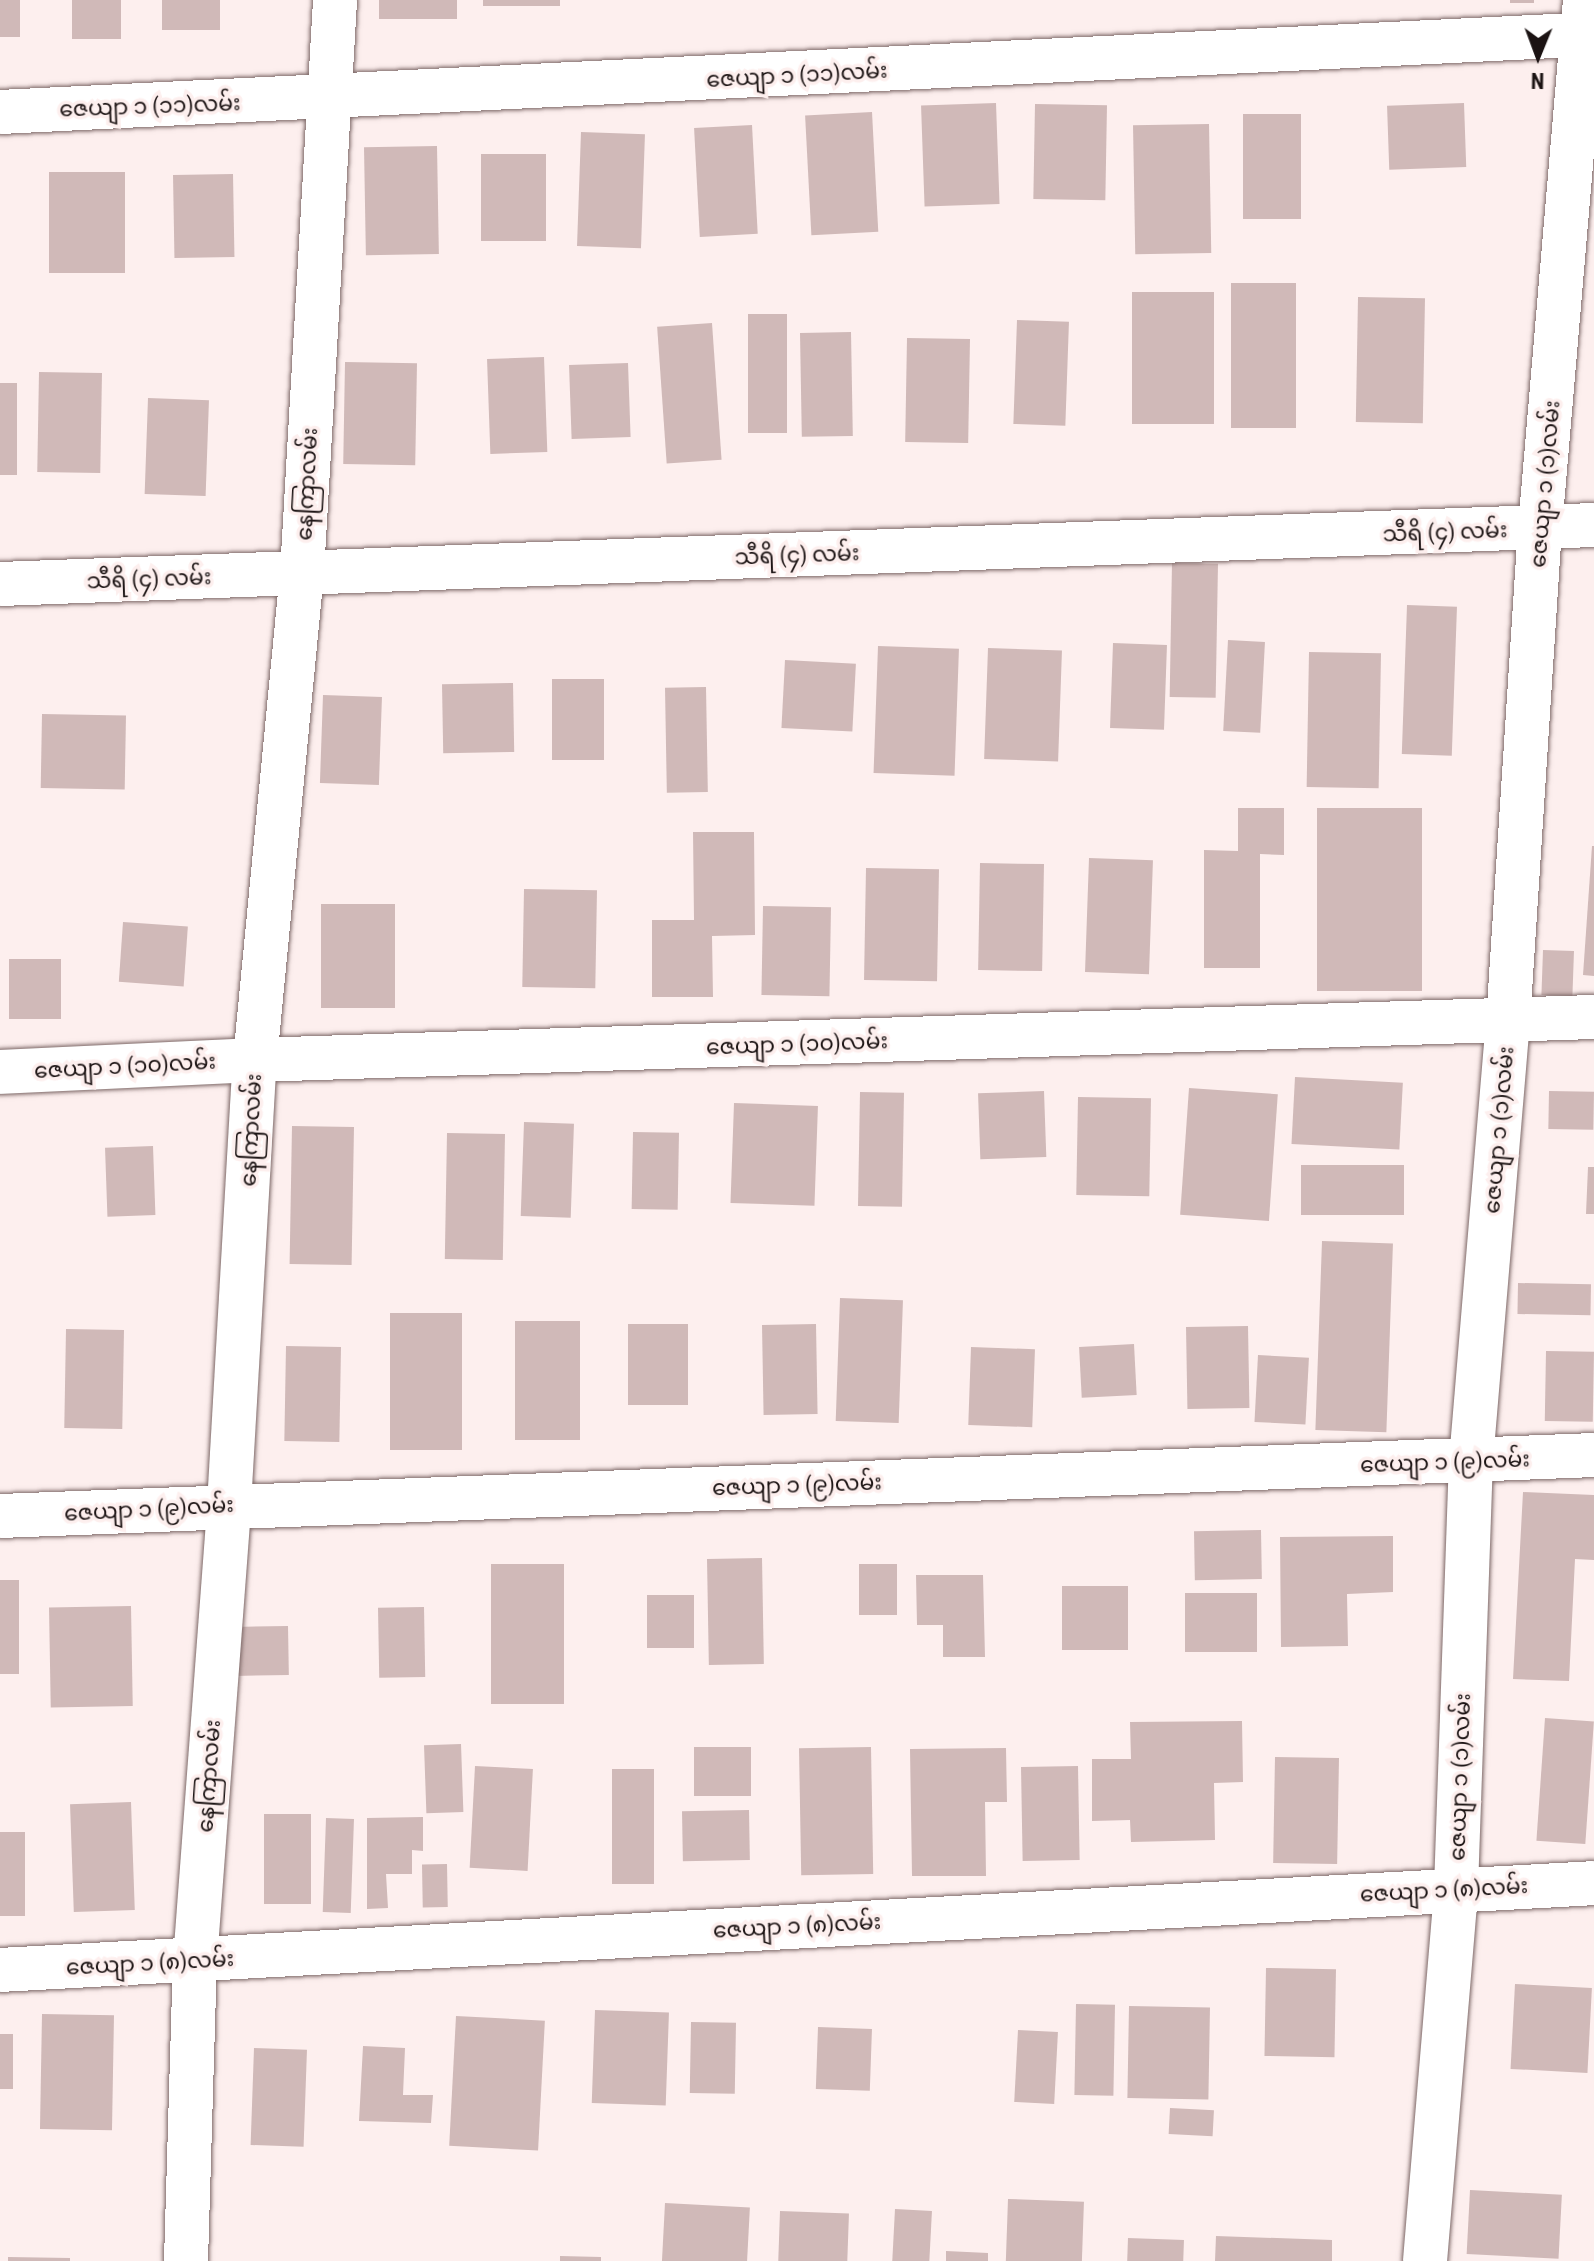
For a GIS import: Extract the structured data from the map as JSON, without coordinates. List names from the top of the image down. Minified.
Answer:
{"streets":{"street":["ဇေယျာ ၁ (၁၁)လမ်း","နေကြာလမ်း","ဇေယျာ ၁ (၁)လမ်း","သီရိ (၄) လမ်း","ဇေယျာ ၁ (၁၀)လမ်း","ဇေယျာ ၁ (၉)လမ်း","ဇေယျာ ၁ (၈)လမ်း"]},"crossings":[["ဇေယျာ ၁ (၁၁)လမ်း","နေကြာလမ်း"],["ဇေယျာ ၁ (၁၁)လမ်း","ဇေယျာ ၁ (၁)လမ်း"],["နေကြာလမ်း","သီရိ (၄) လမ်း"],["နေကြာလမ်း","ဇေယျာ ၁ (၁၀)လမ်း"],["နေကြာလမ်း","ဇေယျာ ၁ (၉)လမ်း"],["နေကြာလမ်း","ဇေယျာ ၁ (၈)လမ်း"],["ဇေယျာ ၁ (၁)လမ်း","သီရိ (၄) လမ်း"],["ဇေယျာ ၁ (၁)လမ်း","ဇေယျာ ၁ (၁၀)လမ်း"],["ဇေယျာ ၁ (၁)လမ်း","ဇေယျာ ၁ (၉)လမ်း"],["ဇေယျာ ၁ (၁)လမ်း","ဇေယျာ ၁ (၈)လမ်း"]],"north":"bottom"}
